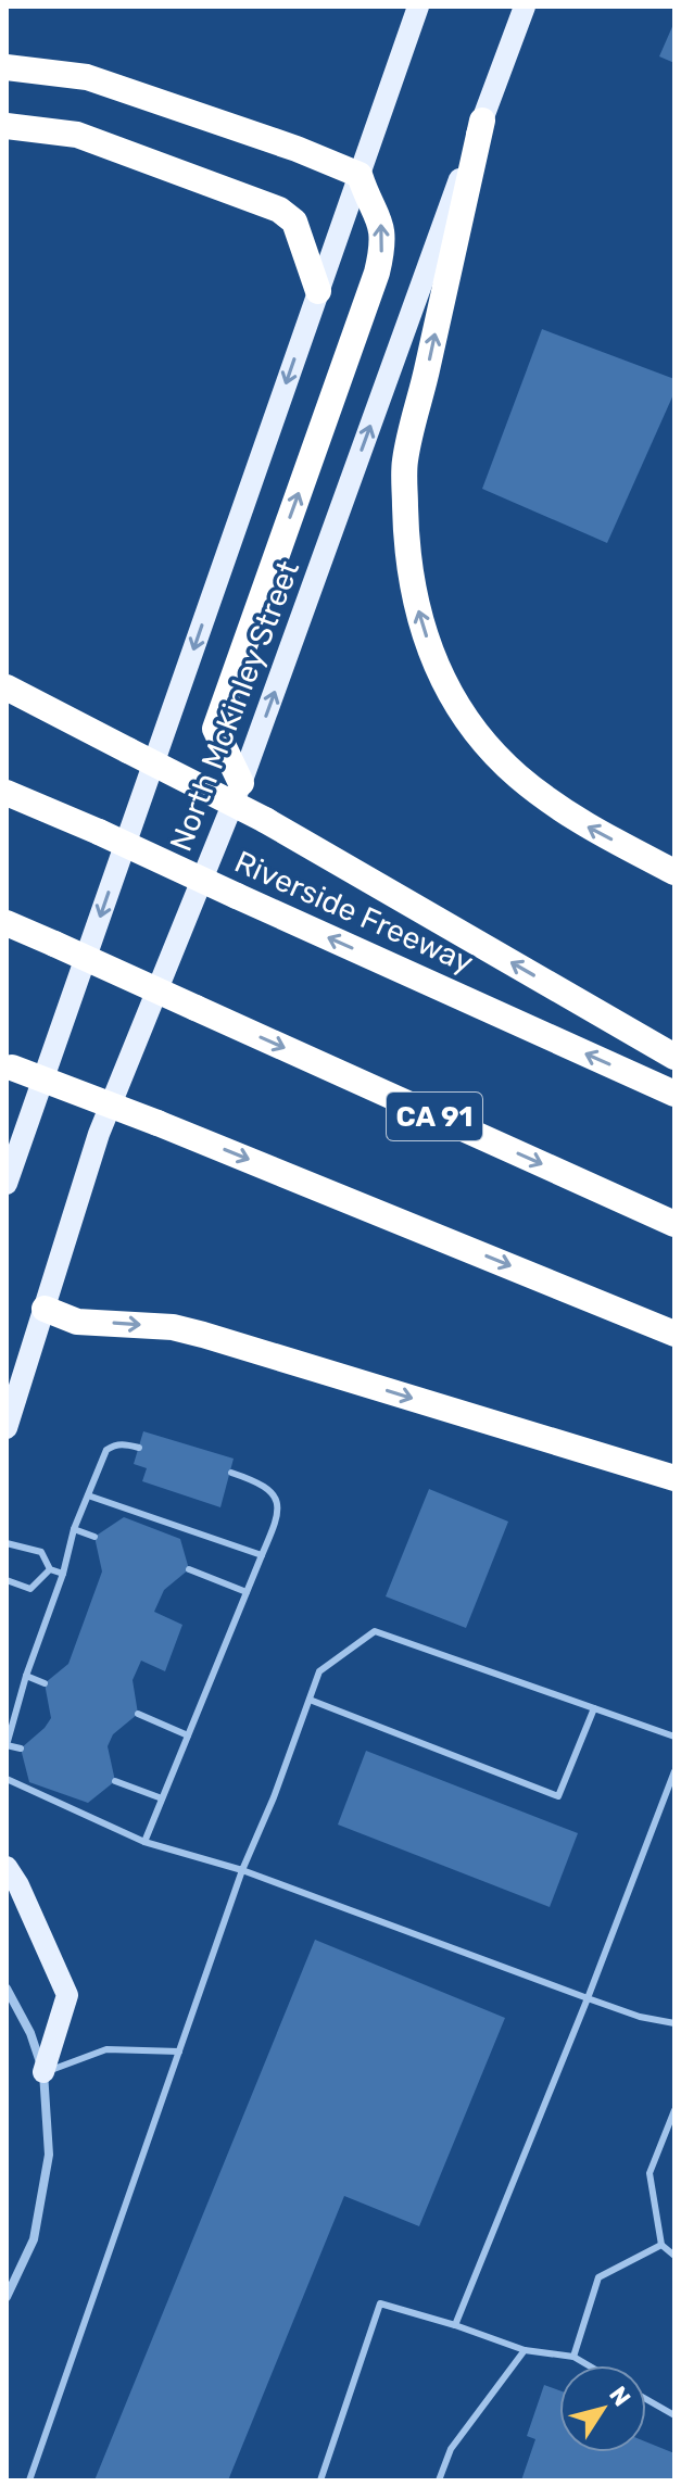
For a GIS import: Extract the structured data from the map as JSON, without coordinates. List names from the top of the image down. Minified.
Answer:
{"streets":{"highway":["Riverside Freeway","CA 91"],"main road":["North McKinley Street"]},"north":"top right"}
